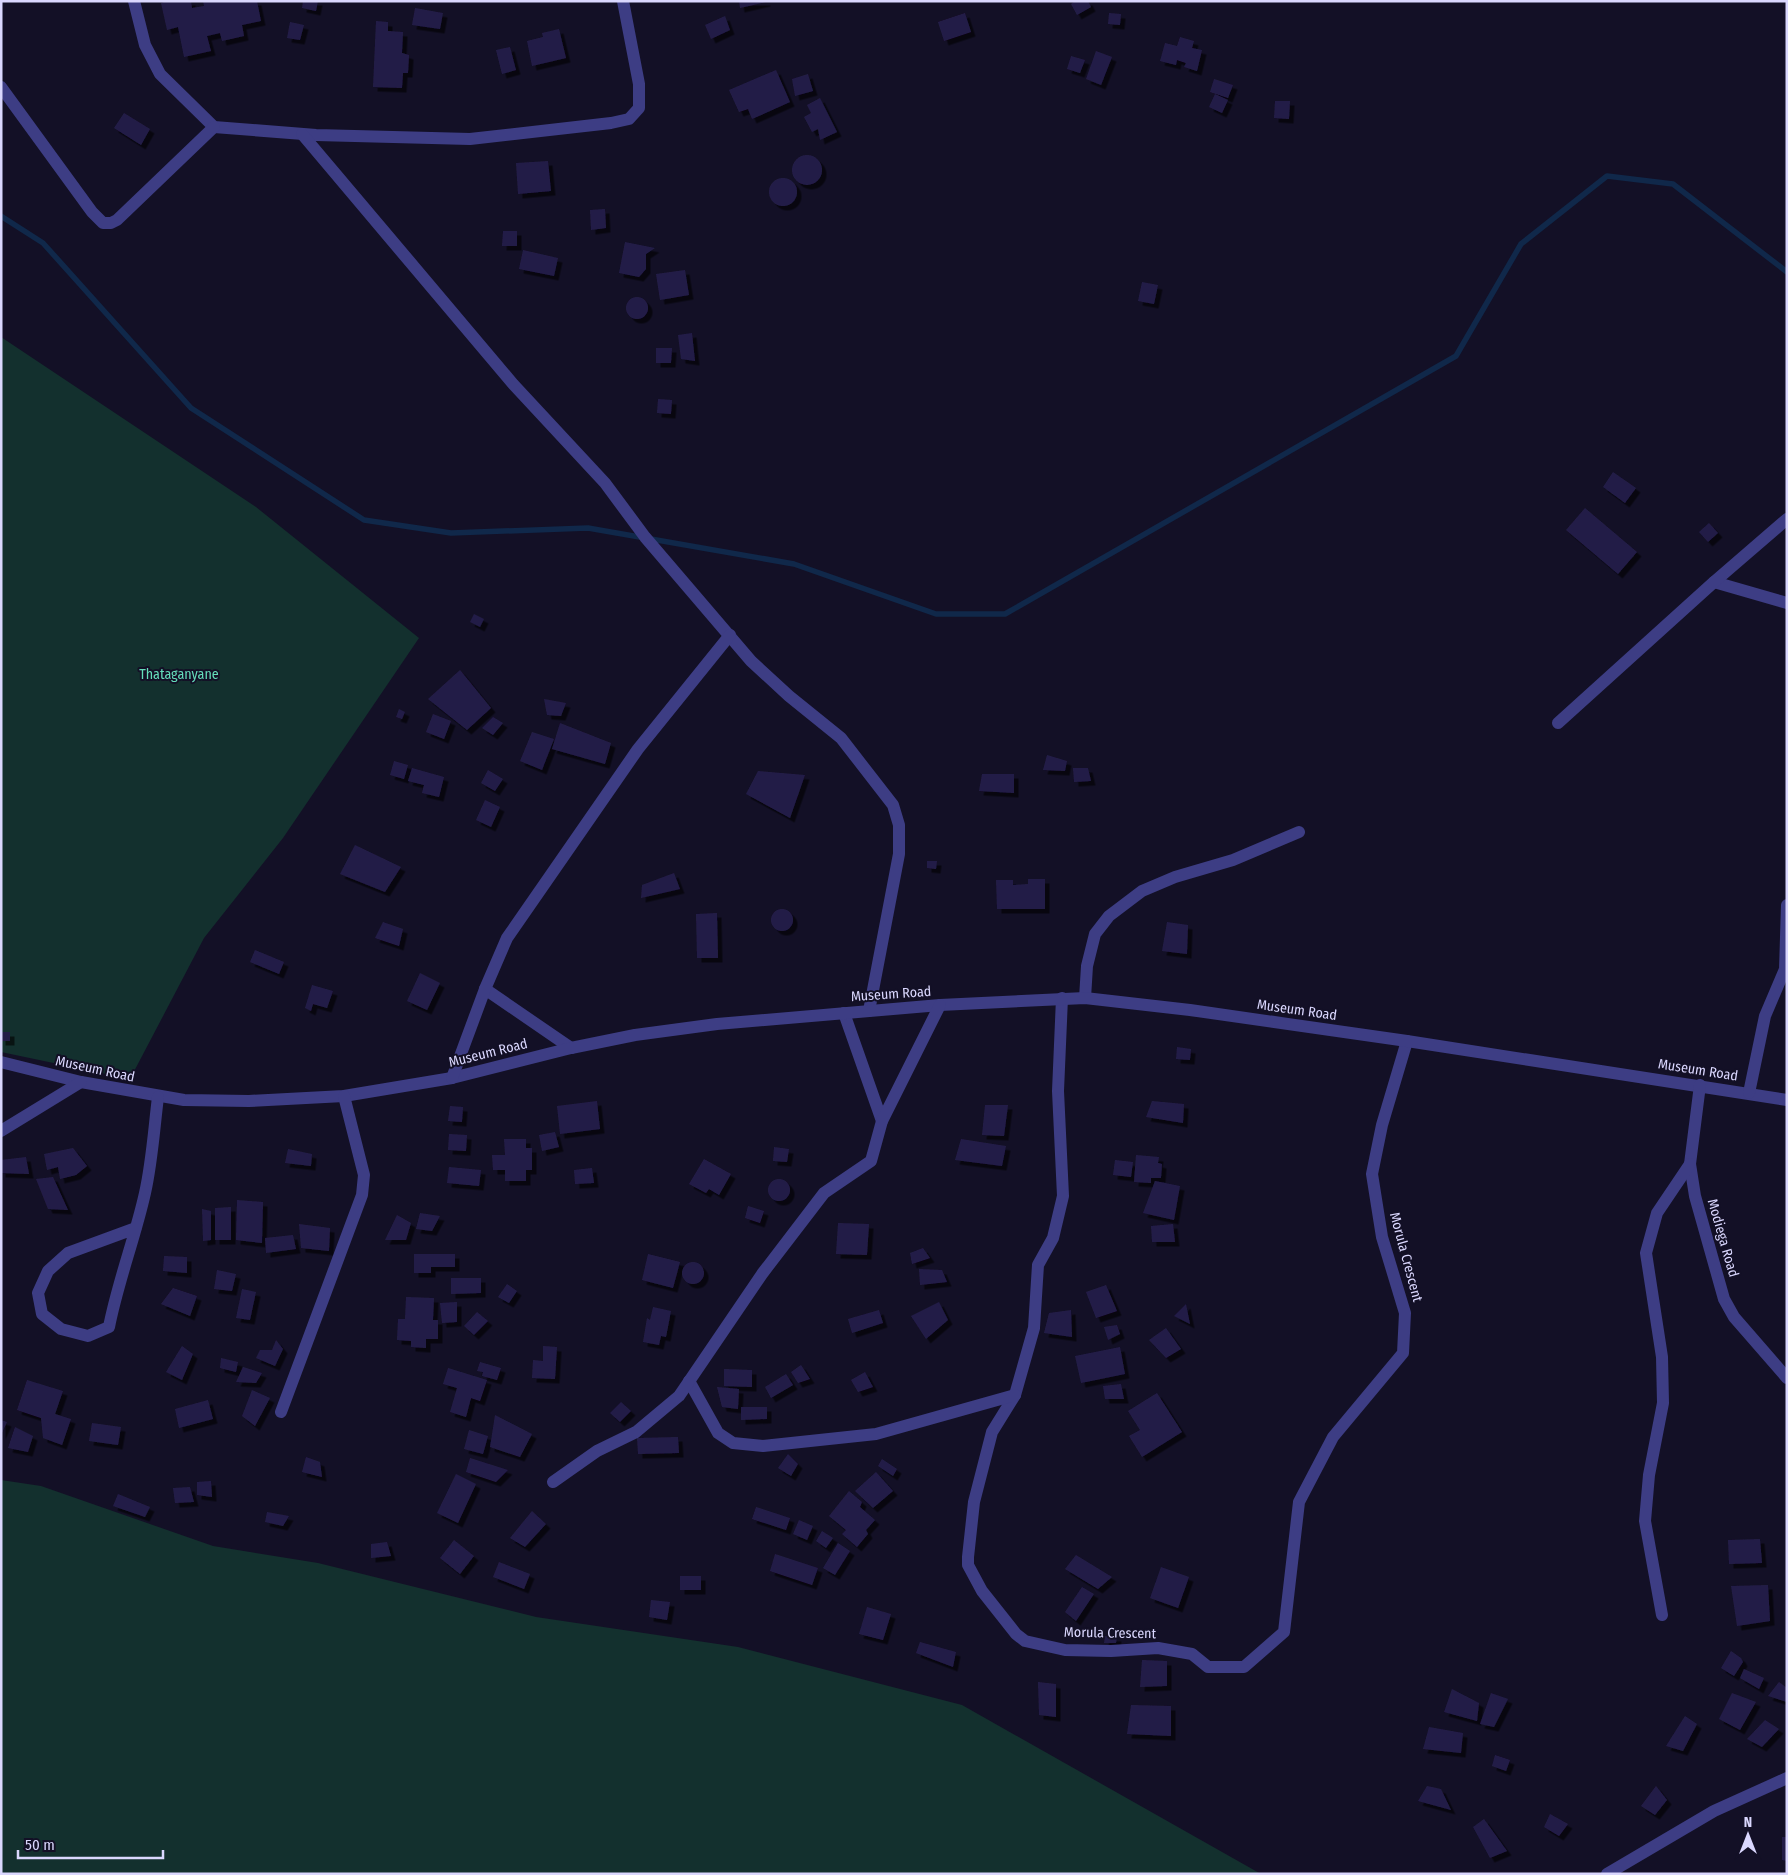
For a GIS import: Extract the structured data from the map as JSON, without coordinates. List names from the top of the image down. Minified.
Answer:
{"streets":{"street":["Museum Road","Modiega Road","Morula Crescent"]},"crossings":[["Museum Road","Modiega Road"],["Museum Road","Morula Crescent"]],"parks":["Thataganyane"],"scale_bar":"50 m","north":"top"}
